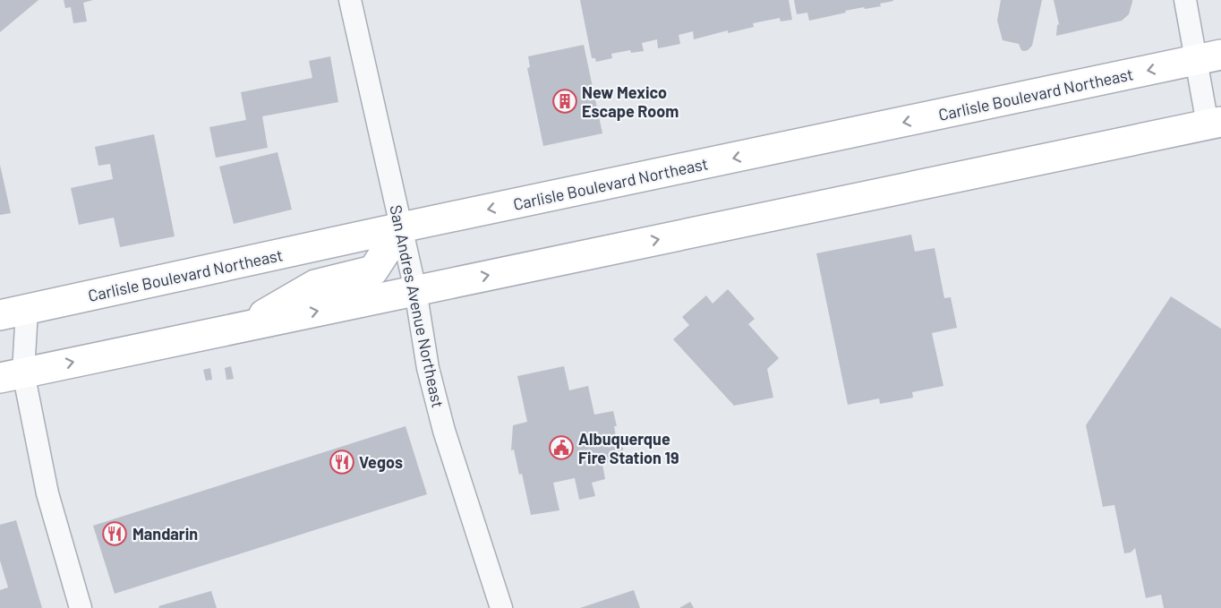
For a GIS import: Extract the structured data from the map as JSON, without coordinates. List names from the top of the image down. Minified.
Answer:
{"streets":{"main road":["Carlisle Boulevard Northeast"],"street":["San Andres Avenue Northeast"]},"crossings":[["Carlisle Boulevard Northeast","San Andres Avenue Northeast"]],"places":{"building":["New Mexico Escape Room"],"public building":["Albuquerque Fire Station 19"],"restaurant":["Vegos","Mandarin"]}}
